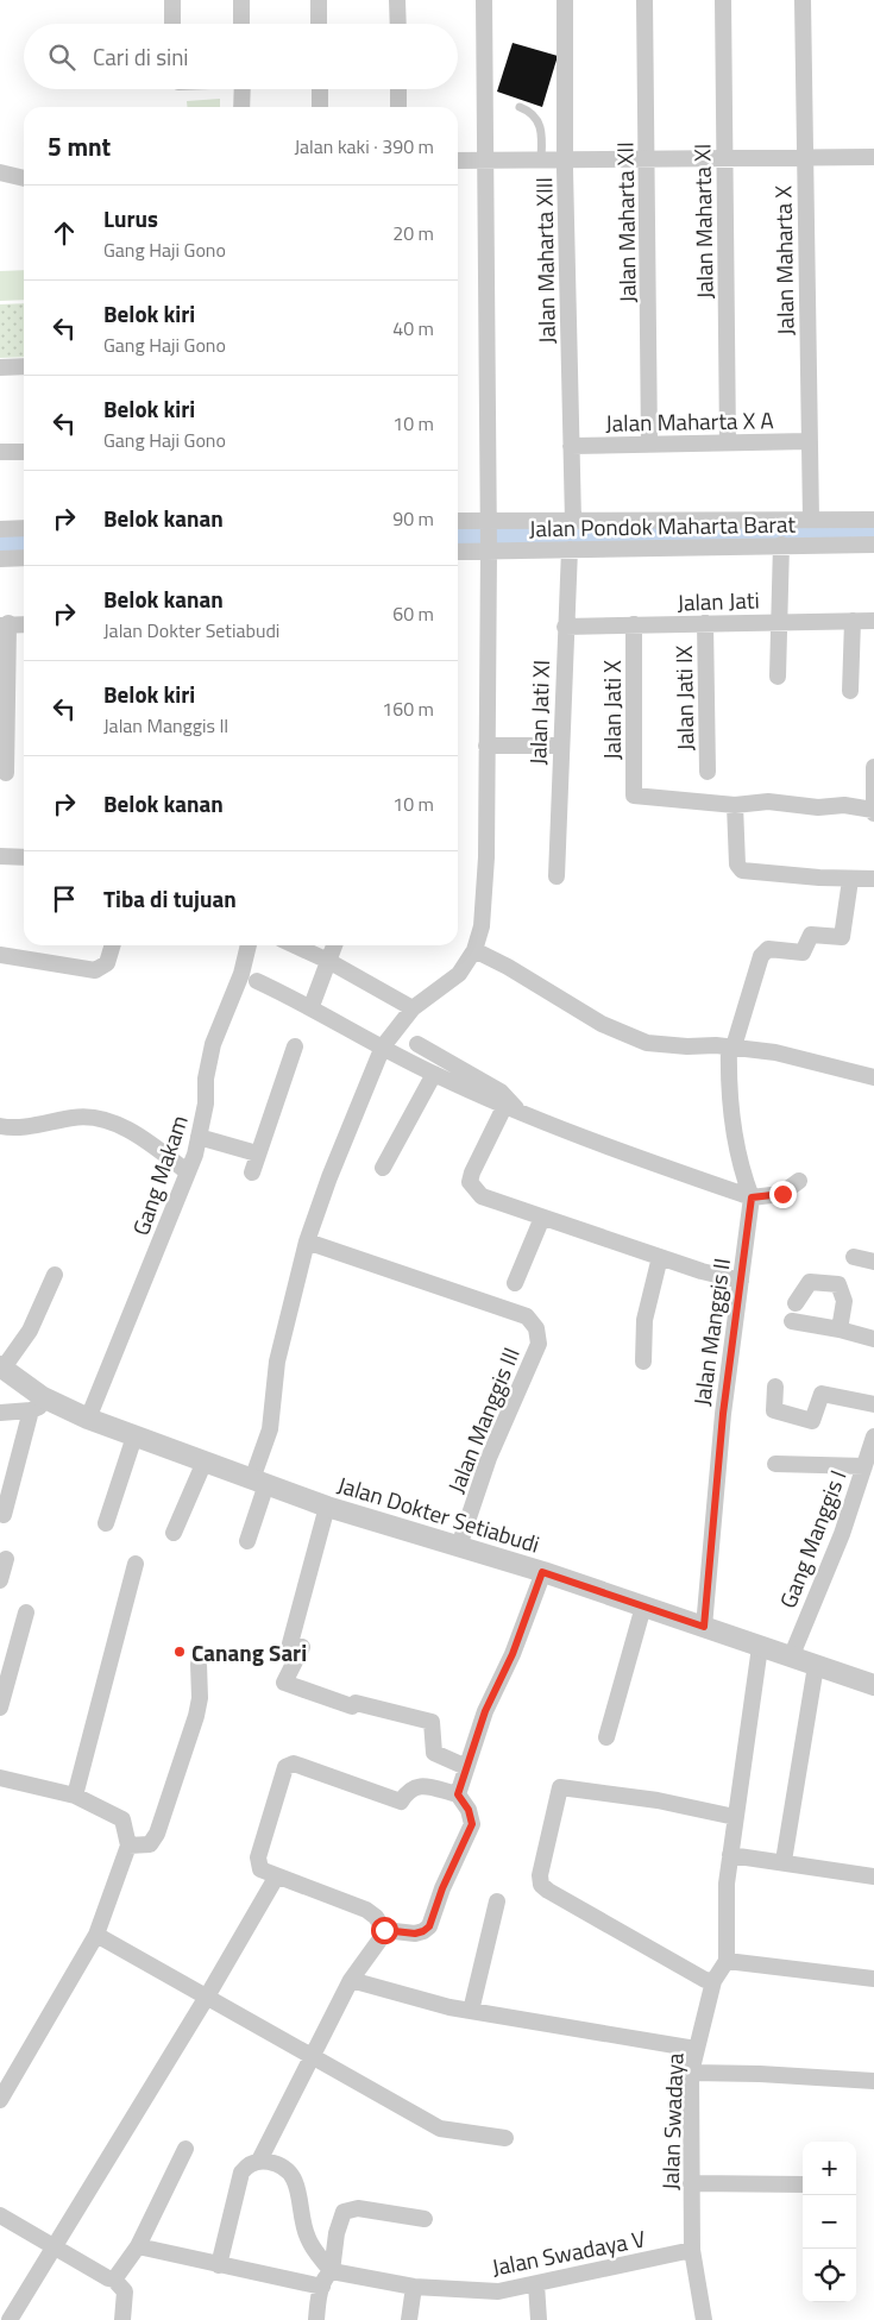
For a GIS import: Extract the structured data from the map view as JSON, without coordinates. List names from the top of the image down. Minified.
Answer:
{"streets":{"street":["Jalan Maharta XI","Jalan Maharta XII","Jalan Maharta XIII","Jalan Maharta X","Jalan Maharta X A","Jalan Pondok Maharta Barat","Jalan Jati","Jalan Jati IX","Jalan Jati X","Jalan Jati XI","Gang Makam","Jalan Manggis II","Jalan Manggis III","Jalan Dokter Setiabudi","Gang Manggis I","Jalan Swadaya","Jalan Swadaya V"]},"crossings":[["Jalan Maharta XI","Jalan Maharta X A"],["Jalan Maharta XII","Jalan Maharta X A"],["Jalan Maharta XIII","Jalan Maharta X A"],["Jalan Maharta XIII","Jalan Pondok Maharta Barat"],["Jalan Maharta X","Jalan Maharta X A"],["Jalan Maharta X","Jalan Pondok Maharta Barat"],["Jalan Pondok Maharta Barat","Jalan Jati XI"],["Jalan Jati","Jalan Jati IX"],["Jalan Jati","Jalan Jati X"],["Jalan Jati","Jalan Jati XI"],["Gang Makam","Jalan Dokter Setiabudi"],["Jalan Manggis II","Jalan Dokter Setiabudi"],["Jalan Manggis III","Jalan Dokter Setiabudi"],["Jalan Dokter Setiabudi","Gang Manggis I"],["Jalan Swadaya","Jalan Swadaya V"]],"places":["Canang Sari"],"page":{"search":"Cari di sini","heading":["5 mnt","Jalan kaki · 390 m"],"list":[["Lurus","Gang Haji Gono","20 m"],["Belok kiri","Gang Haji Gono","40 m"],["Belok kiri","Gang Haji Gono","10 m"],["Belok kanan","90 m"],["Belok kanan","Jalan Dokter Setiabudi","60 m"],["Belok kiri","Jalan Manggis II","160 m"],["Belok kanan","10 m"],"Tiba di tujuan"],"map_buttons":["+","−"]}}
